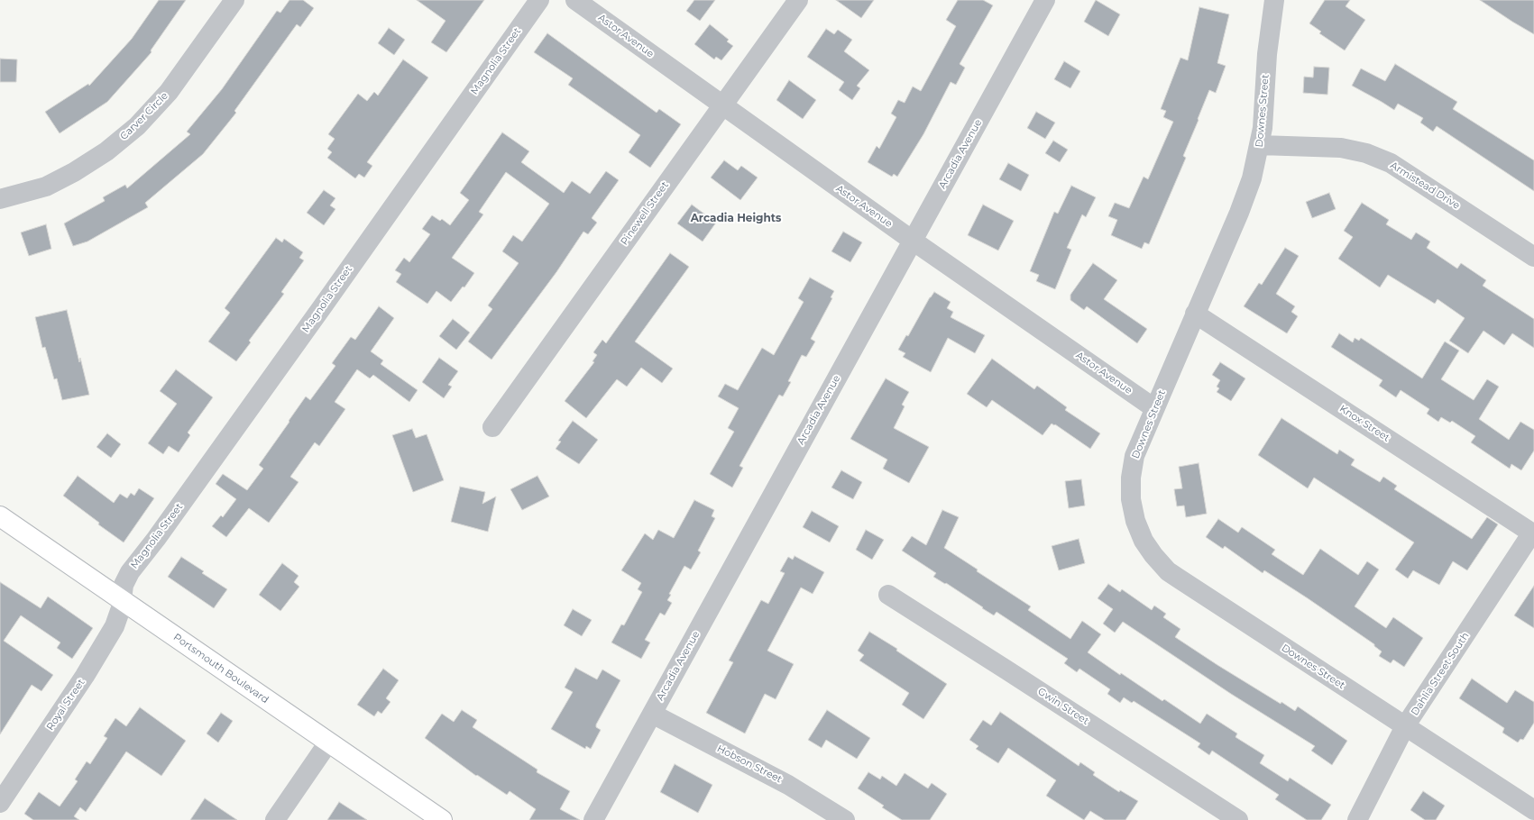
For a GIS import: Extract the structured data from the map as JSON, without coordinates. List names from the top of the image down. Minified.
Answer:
{"streets":{"main road":["Portsmouth Boulevard"],"street":["Astor Avenue","Magnolia Street","Downes Street","Carver Circle","Arcadia Avenue","Armistead Drive","Pinewell Street","Knox Street","Dahlia Street South","Royal Street","Gwin Street","Hobson Street"]},"crossings":[["Astor Avenue","Downes Street"],["Astor Avenue","Arcadia Avenue"],["Astor Avenue","Pinewell Street"],["Magnolia Street","Portsmouth Boulevard"],["Magnolia Street","Royal Street"],["Downes Street","Armistead Drive"],["Downes Street","Knox Street"],["Downes Street","Dahlia Street South"],["Arcadia Avenue","Hobson Street"],["Knox Street","Dahlia Street South"],["Portsmouth Boulevard","Royal Street"]],"districts":["Arcadia Heights"]}
